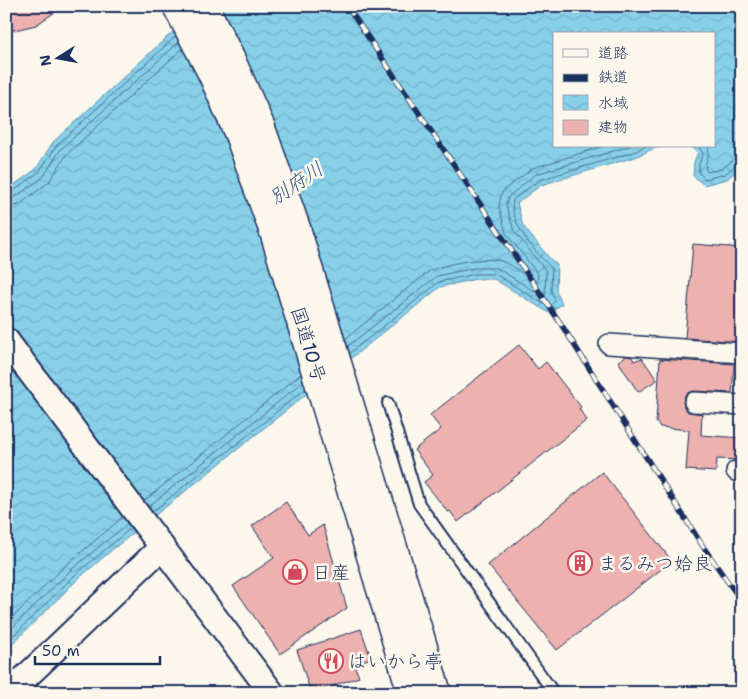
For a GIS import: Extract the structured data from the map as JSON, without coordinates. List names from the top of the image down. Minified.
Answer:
{"streets":{"highway":["国道10号"]},"water":["別府川"],"places":{"building":["まるみつ姶良"],"shop":["日産"],"restaurant":["はいから亭"]},"legend":["道路","鉄道","水域","建物"],"scale_bar":"50 m","north":"left"}
